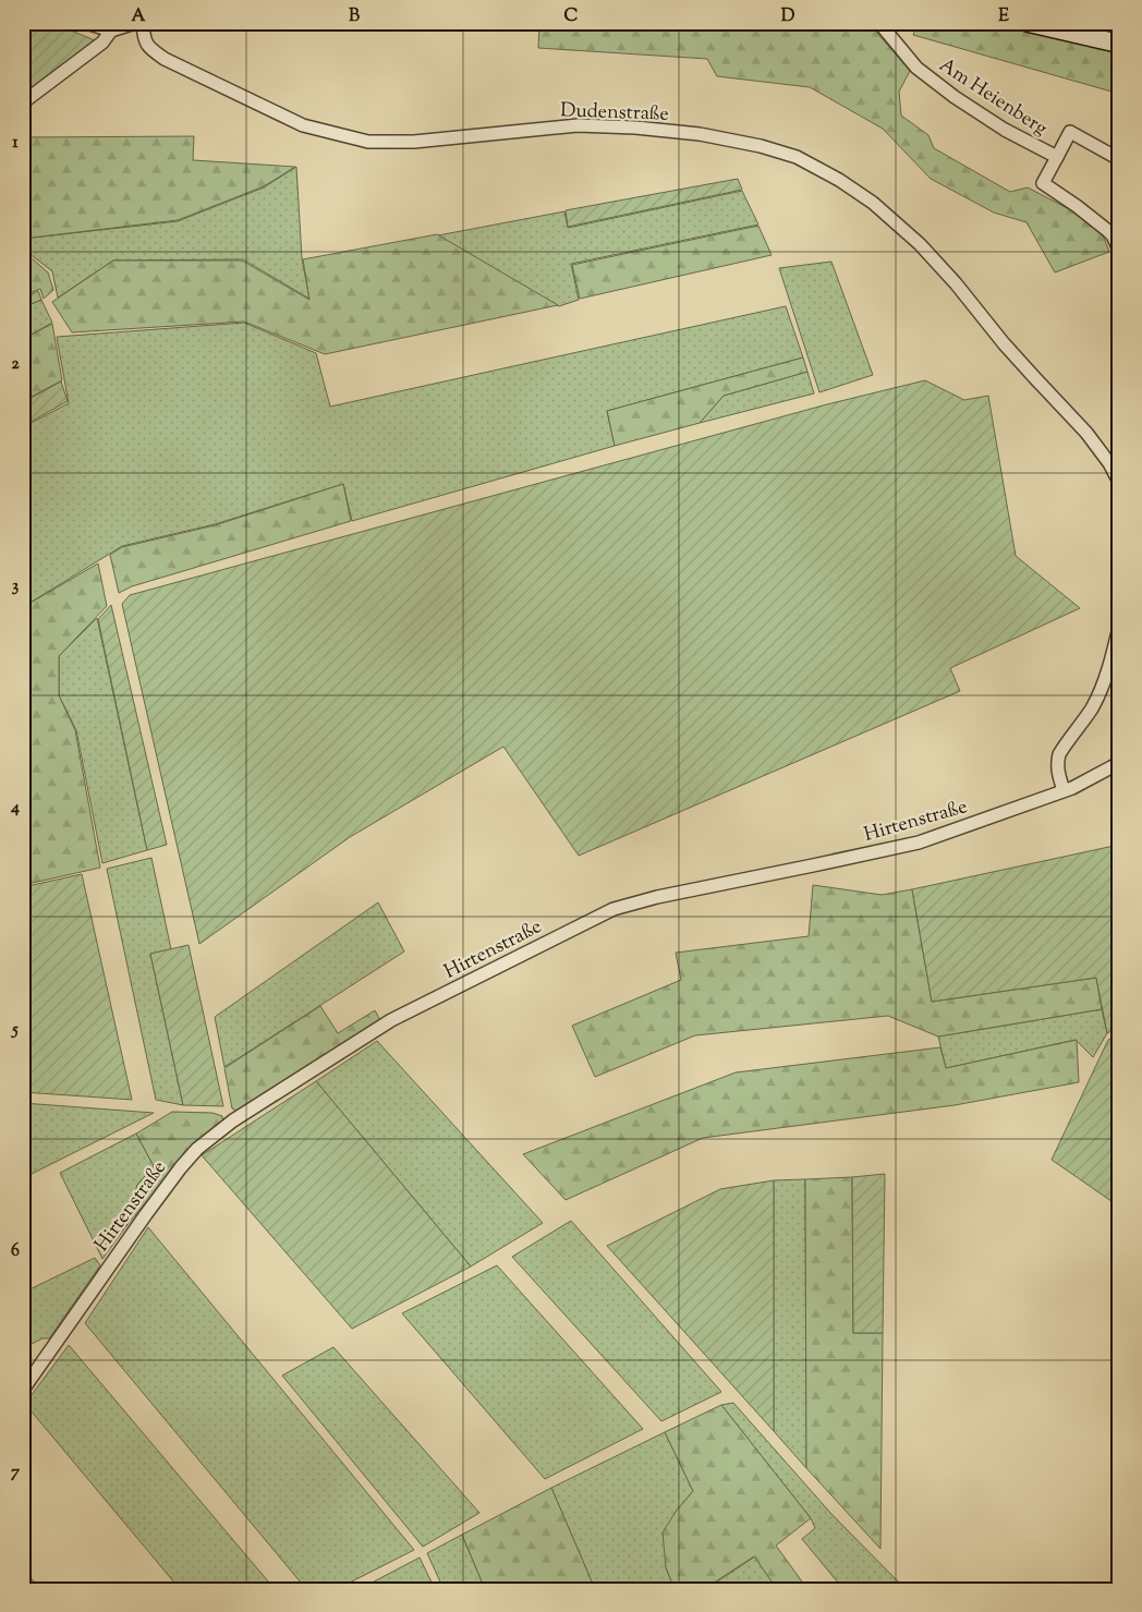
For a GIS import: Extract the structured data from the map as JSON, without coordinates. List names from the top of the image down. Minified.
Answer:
{"streets":{"street":["Am Heienberg","Dudenstraße","Hirtenstraße"]},"grid":{"columns":["A","B","C","D","E"],"rows":["1","2","3","4","5","6","7"]}}
